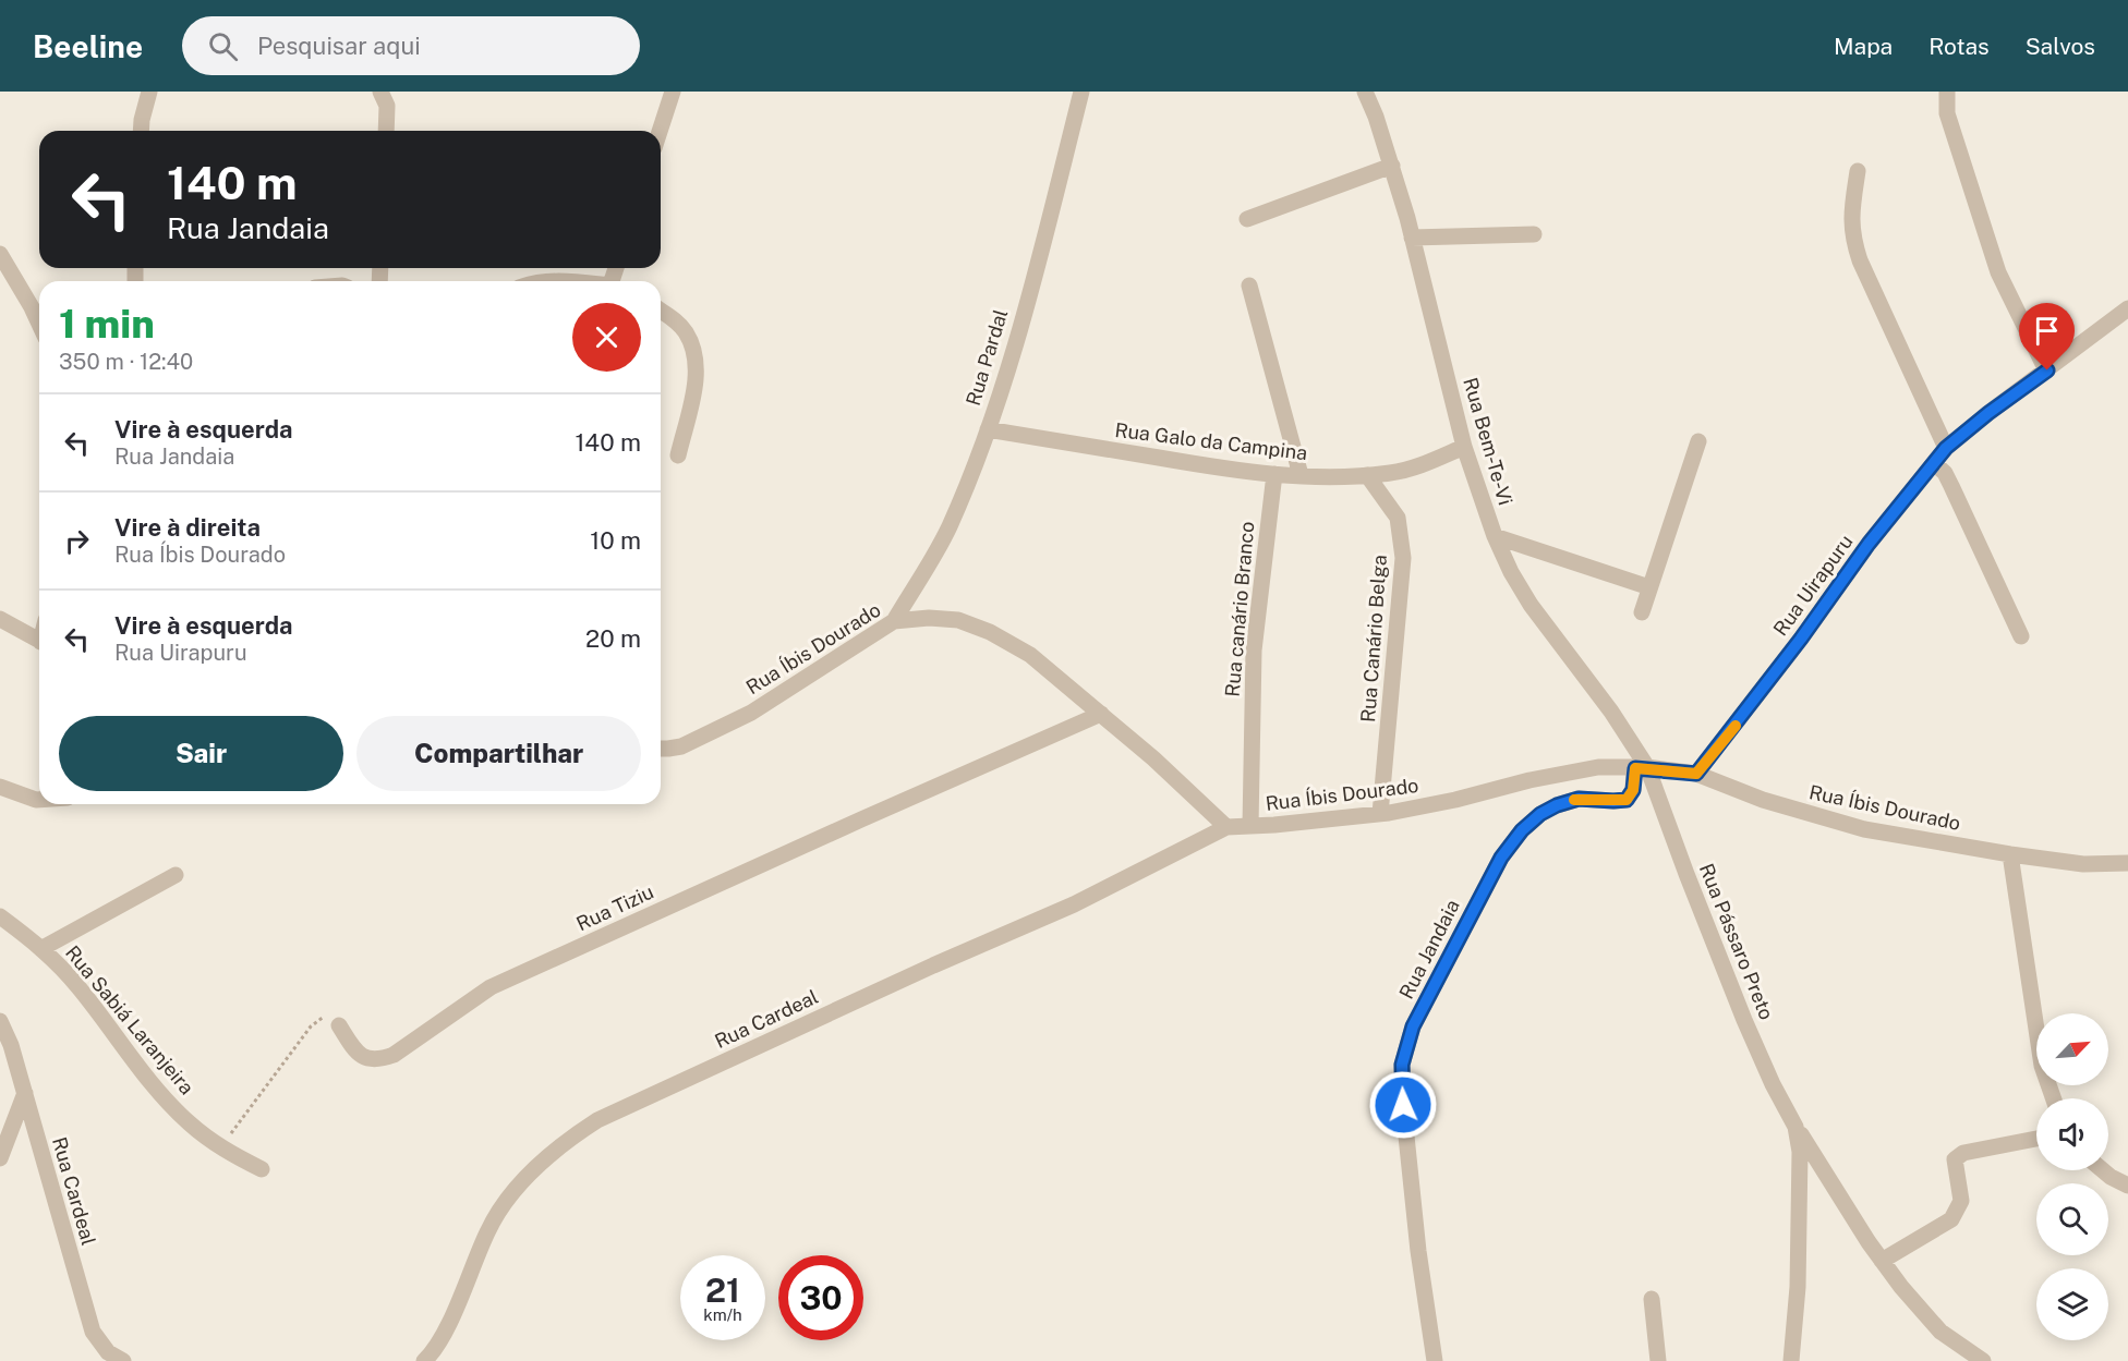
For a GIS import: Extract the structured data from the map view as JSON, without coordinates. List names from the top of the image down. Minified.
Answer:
{"streets":{"street":["Rua Pardal","Rua Galo da Campina","Rua Bem-Te-Vi","Rua Uirapuru","Rua canário Branco","Rua Canário Belga","Rua Íbis Dourado","Rua Tiziu","Rua Pássaro Preto","Rua Jandaia","Rua Cardeal","Rua Sabiá Laranjeira"]},"crossings":[["Rua Pardal","Rua Galo da Campina"],["Rua Pardal","Rua Íbis Dourado"],["Rua Galo da Campina","Rua Bem-Te-Vi"],["Rua Galo da Campina","Rua canário Branco"],["Rua Galo da Campina","Rua Canário Belga"],["Rua Bem-Te-Vi","Rua Íbis Dourado"],["Rua Bem-Te-Vi","Rua Pássaro Preto"],["Rua Bem-Te-Vi","Rua Jandaia"],["Rua Uirapuru","Rua Íbis Dourado"],["Rua canário Branco","Rua Íbis Dourado"],["Rua Canário Belga","Rua Íbis Dourado"],["Rua Íbis Dourado","Rua Tiziu"],["Rua Íbis Dourado","Rua Pássaro Preto"],["Rua Íbis Dourado","Rua Jandaia"],["Rua Íbis Dourado","Rua Cardeal"],["Rua Pássaro Preto","Rua Jandaia"]],"north":"top right","page":{"header":"Beeline","search":"Pesquisar aqui","nav":["Mapa","Rotas","Salvos"],"turn":["140 m","Rua Jandaia"],"heading":["1 min","350 m · 12:40"],"list":[{"name":"Vire à esquerda","note":"Rua Jandaia","value":"140 m"},{"name":"Vire à direita","note":"Rua Íbis Dourado","value":"10 m"},{"name":"Vire à esquerda","note":"Rua Uirapuru","value":"20 m"}],"buttons":["Sair","Compartilhar"],"speed":"21 km/h","limit":"30"}}
